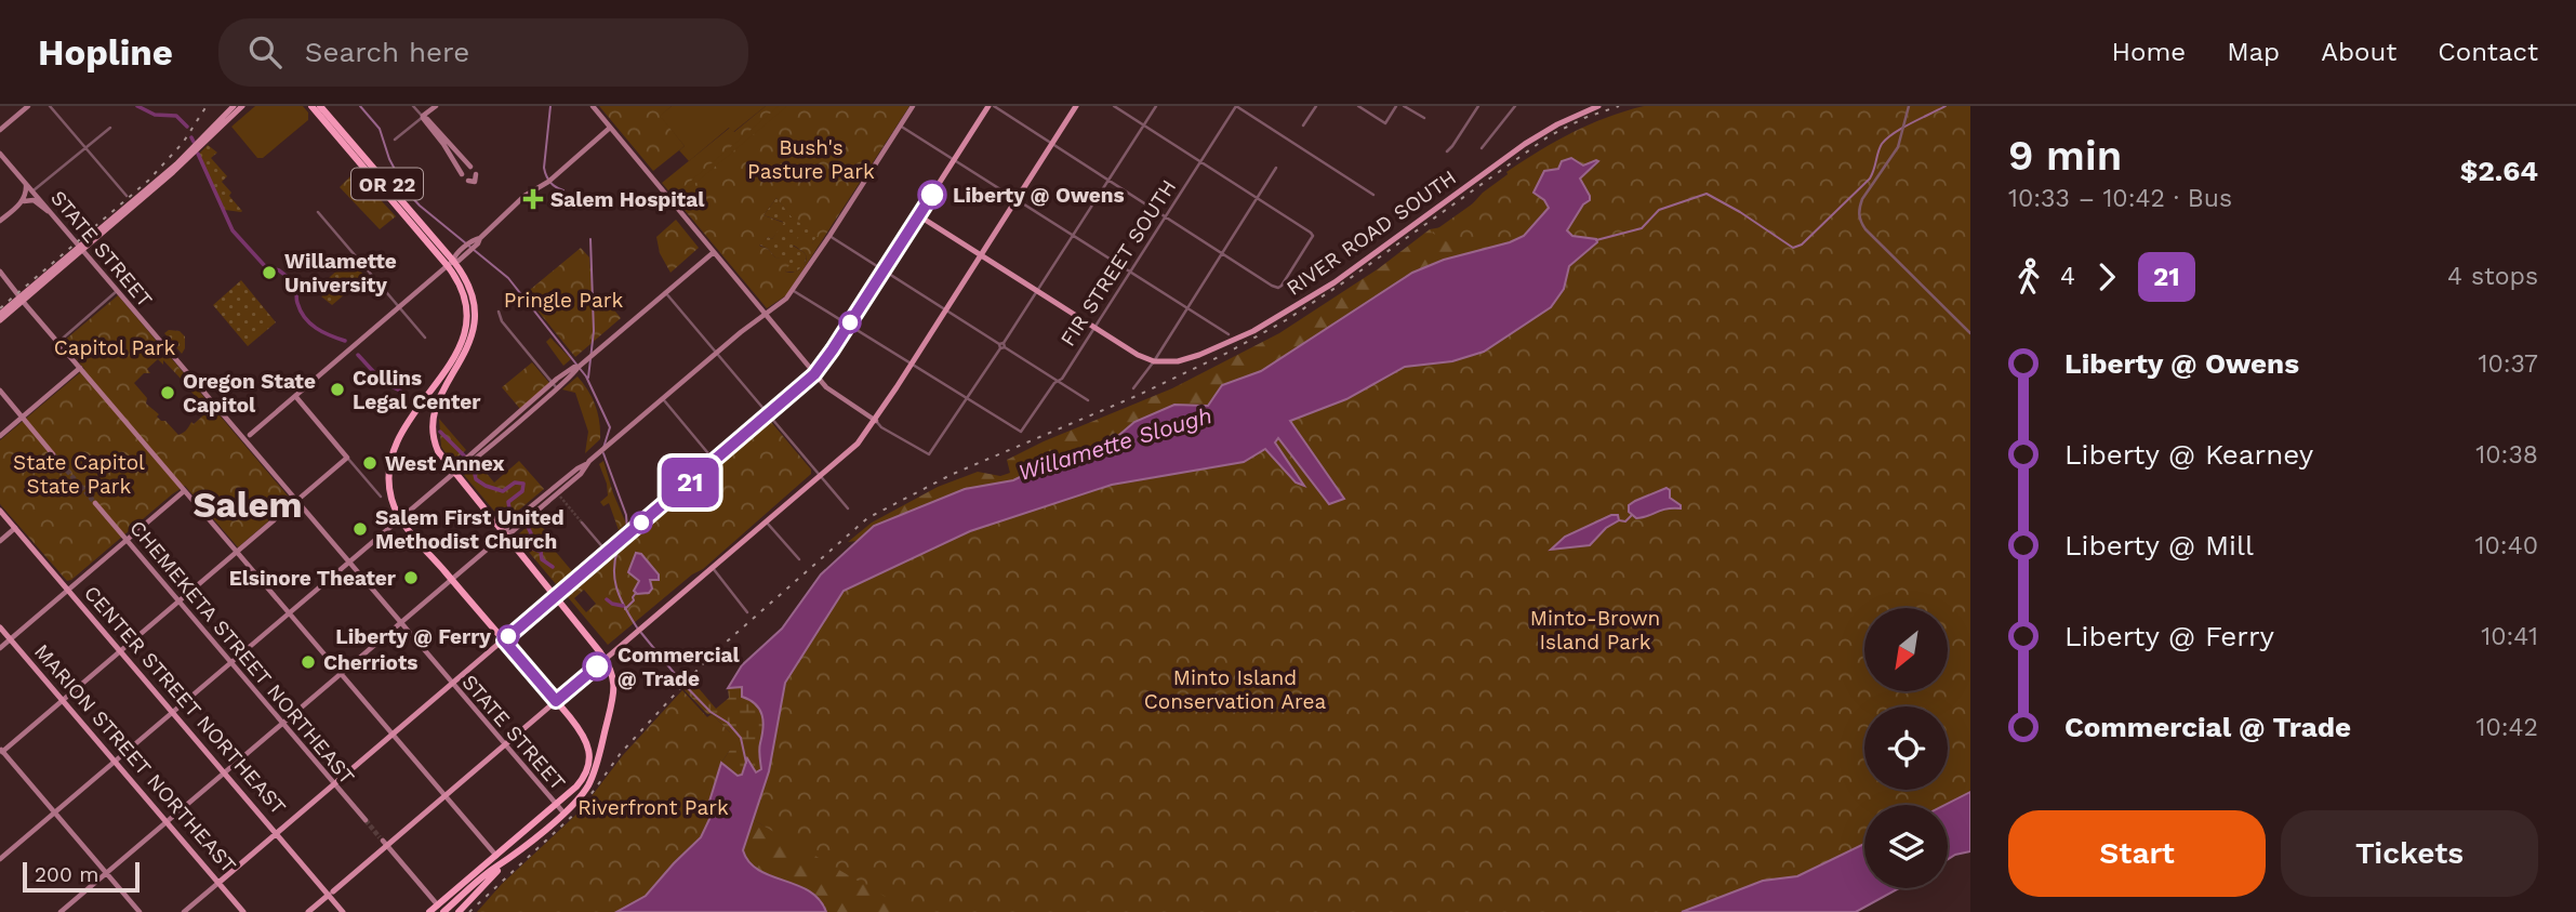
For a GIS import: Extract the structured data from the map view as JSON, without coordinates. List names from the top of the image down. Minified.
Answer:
{"streets":{"highway":["OR 22"],"main road":["RIVER ROAD SOUTH","CENTER STREET NORTHEAST","MARION STREET NORTHEAST"],"street":["STATE STREET","FIR STREET SOUTH","CHEMEKETA STREET NORTHEAST"]},"crossings":[["OR 22","STATE STREET"]],"districts":["Salem"],"water":["Willamette Slough"],"parks":["Bush's Pasture Park","Pringle Park","Capitol Park","State Capitol State Park","Minto-Brown Island Park","Minto Island Conservation Area","Riverfront Park"],"places":{"other":["Liberty @ Owens","Willamette University","Collins Legal Center","Oregon State Capitol","West Annex","Salem First United Methodist Church","Elsinore Theater","Liberty @ Ferry","Cherriots","Commercial @ Trade"],"health":["Salem Hospital"]},"lines":["bus line 21"],"scale_bar":"200 m","north":"bottom left","page":{"header":"Hopline","search":"Search here","nav":["Home","Map","About","Contact"],"on_map":"21","heading":["9 min","10:33 – 10:42 · Bus","$2.64"],"legs":["4","21","4 stops"],"list":[{"name":"Liberty @ Owens","value":"10:37"},{"name":"Liberty @ Kearney","value":"10:38"},{"name":"Liberty @ Mill","value":"10:40"},{"name":"Liberty @ Ferry","value":"10:41"},{"name":"Commercial @ Trade","value":"10:42"}],"buttons":["Start","Tickets"],"scale":"200 m"}}
